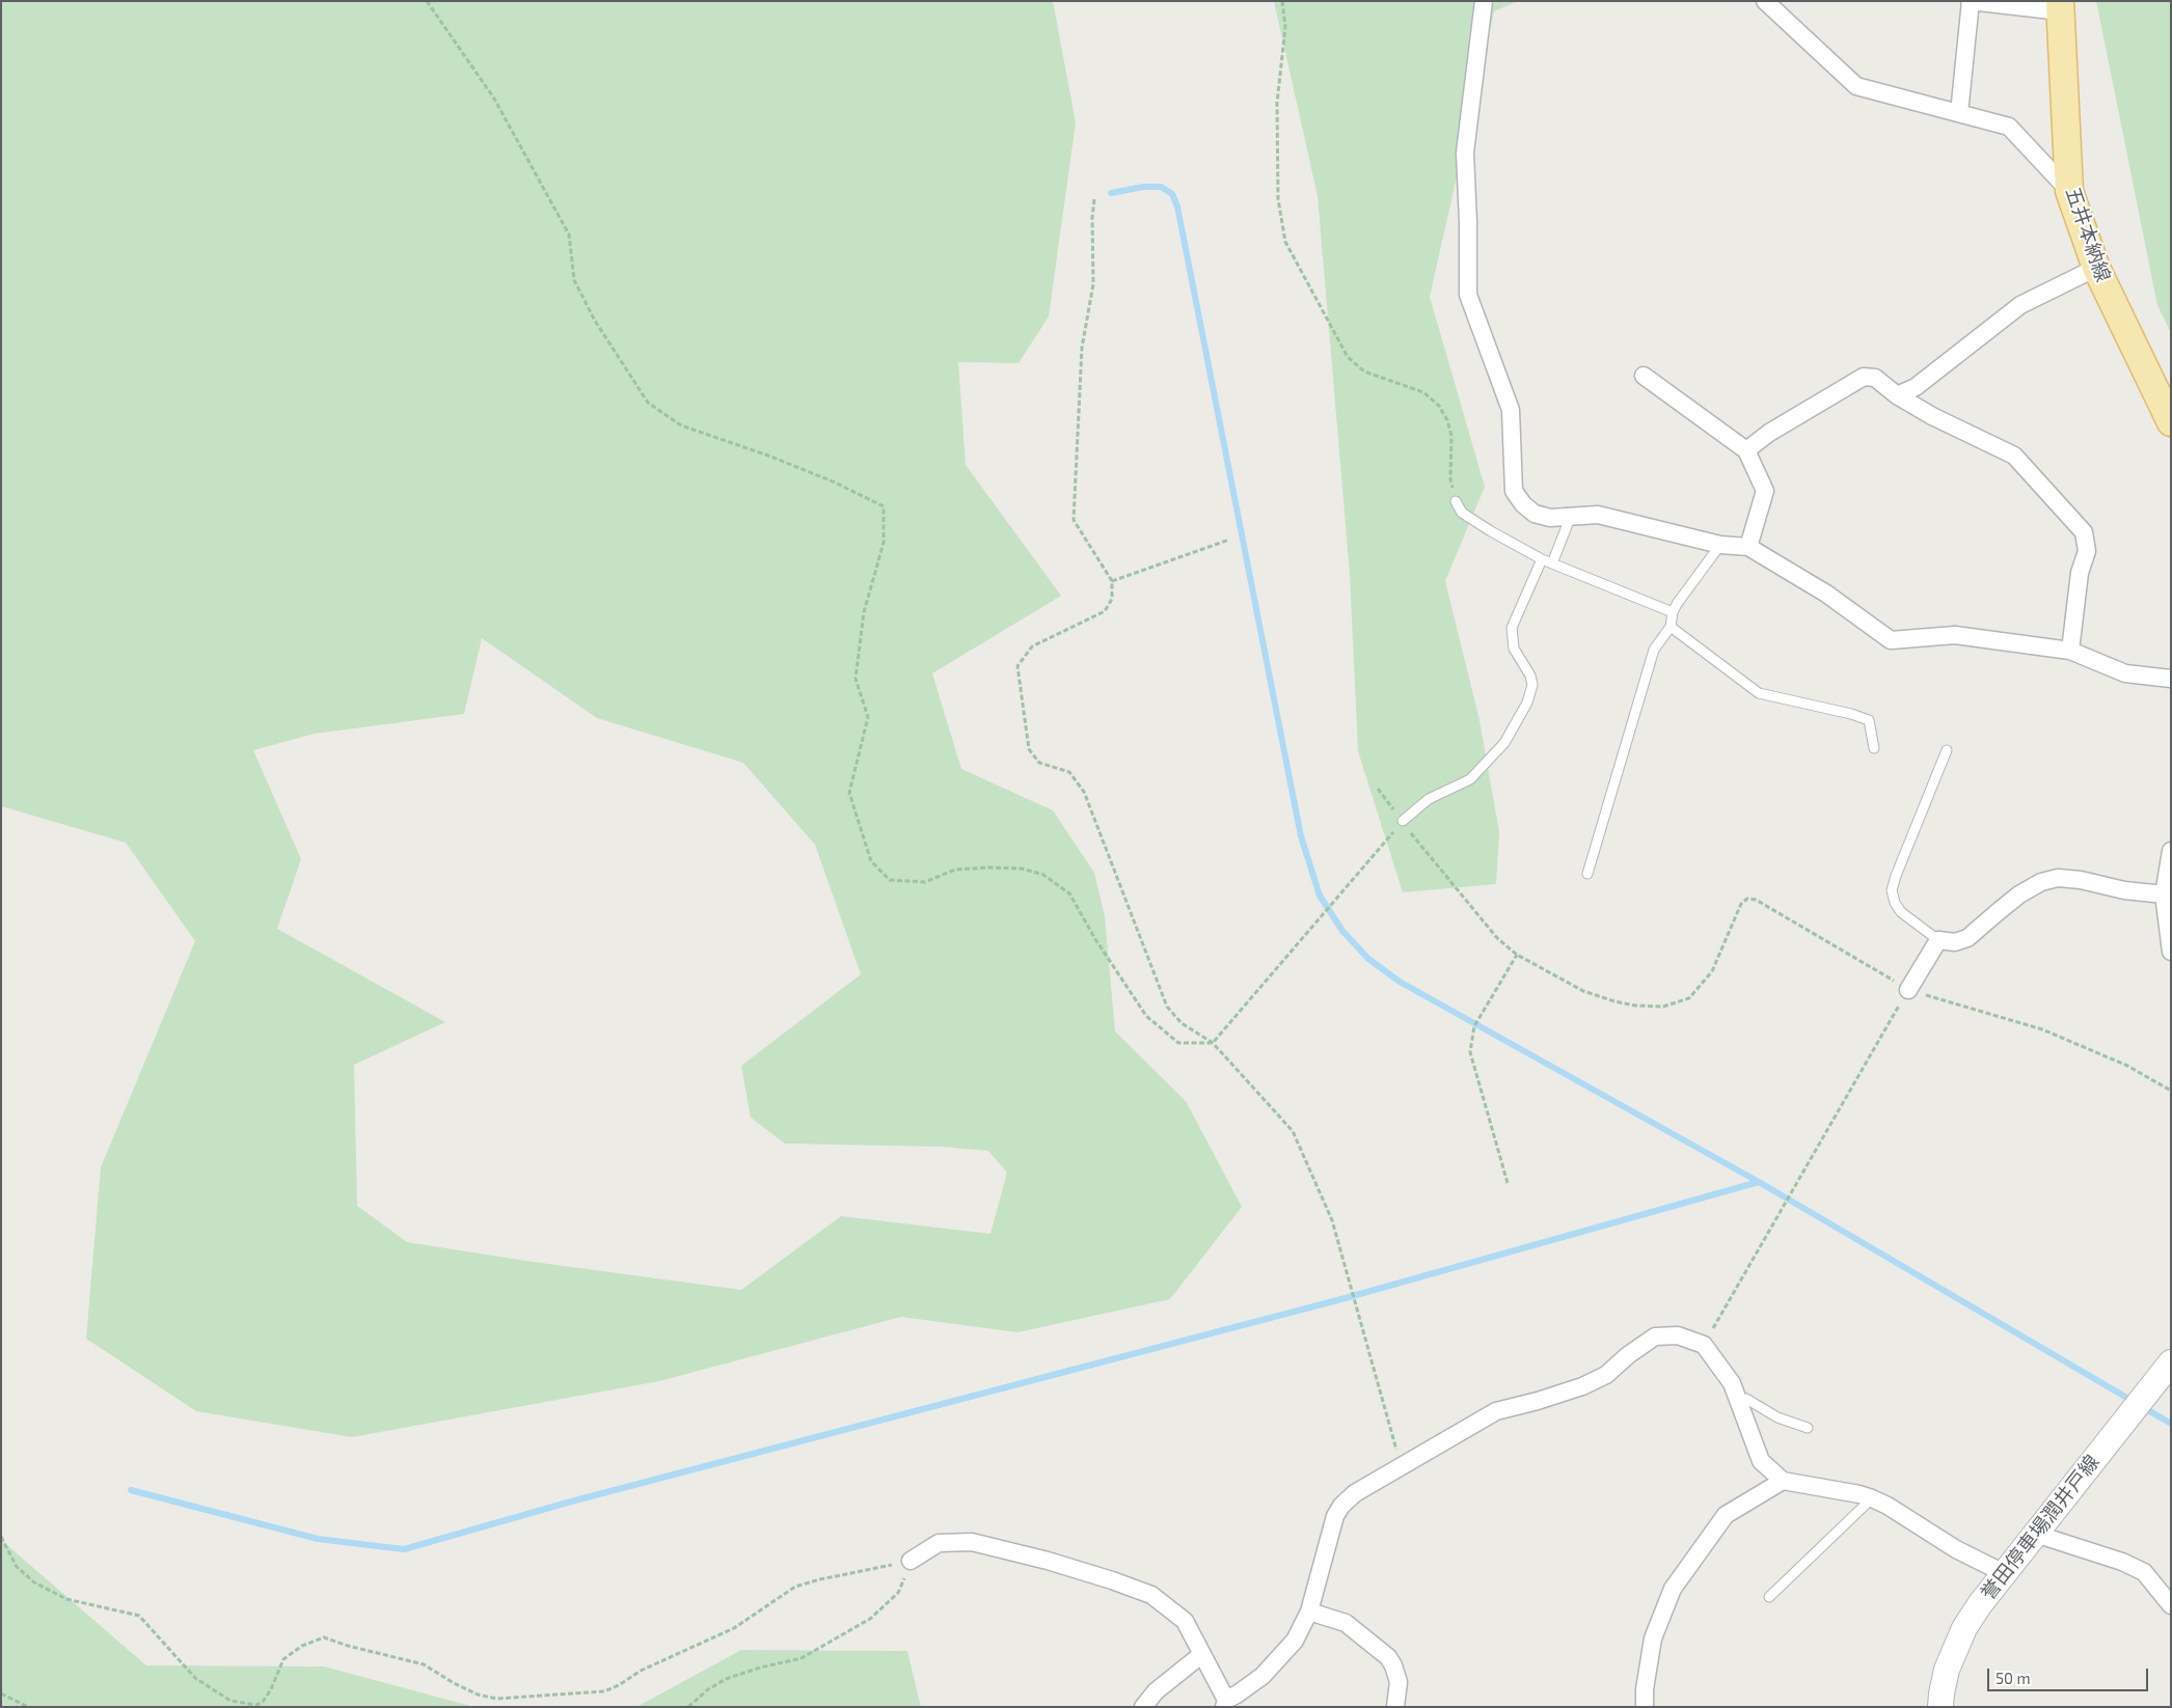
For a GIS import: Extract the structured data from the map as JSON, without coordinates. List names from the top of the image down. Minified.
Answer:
{"streets":{"main road":["五井本納線","誉田停車場潤井戸線"]},"scale_bar":"50 m"}
